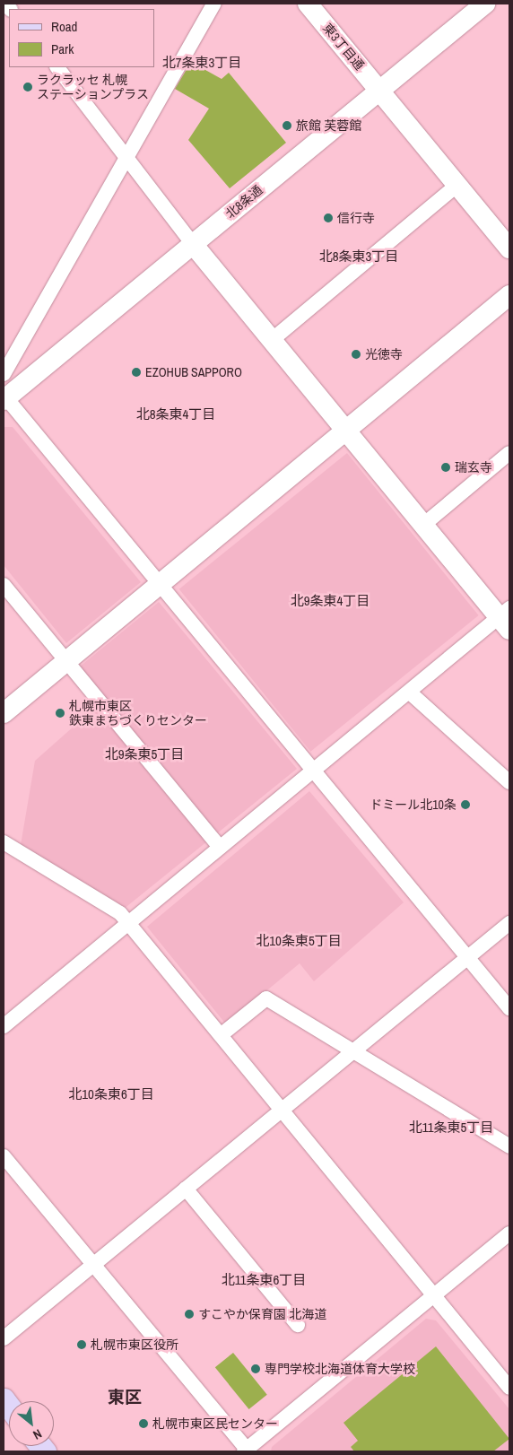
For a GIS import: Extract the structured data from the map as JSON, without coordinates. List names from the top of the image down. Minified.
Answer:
{"streets":{"street":["東3丁目通","北8条通"]},"crossings":[["東3丁目通","北8条通"]],"districts":["北7条東3丁目","北8条東3丁目","北8条東4丁目","北9条東4丁目","北9条東5丁目","北10条東5丁目","北10条東6丁目","北11条東5丁目","北11条東6丁目","東区"],"places":["ラクラッセ 札幌 ステーションプラス","旅館 芙蓉館","信行寺","光徳寺","EZOHUB SAPPORO","瑞玄寺","札幌市東区 鉄東まちづくりセンター","ドミール北10条","すこやか保育園 北海道","札幌市東区役所","専門学校北海道体育大学校","札幌市東区民センター"],"legend":["Road","Park"],"north":"bottom right"}
